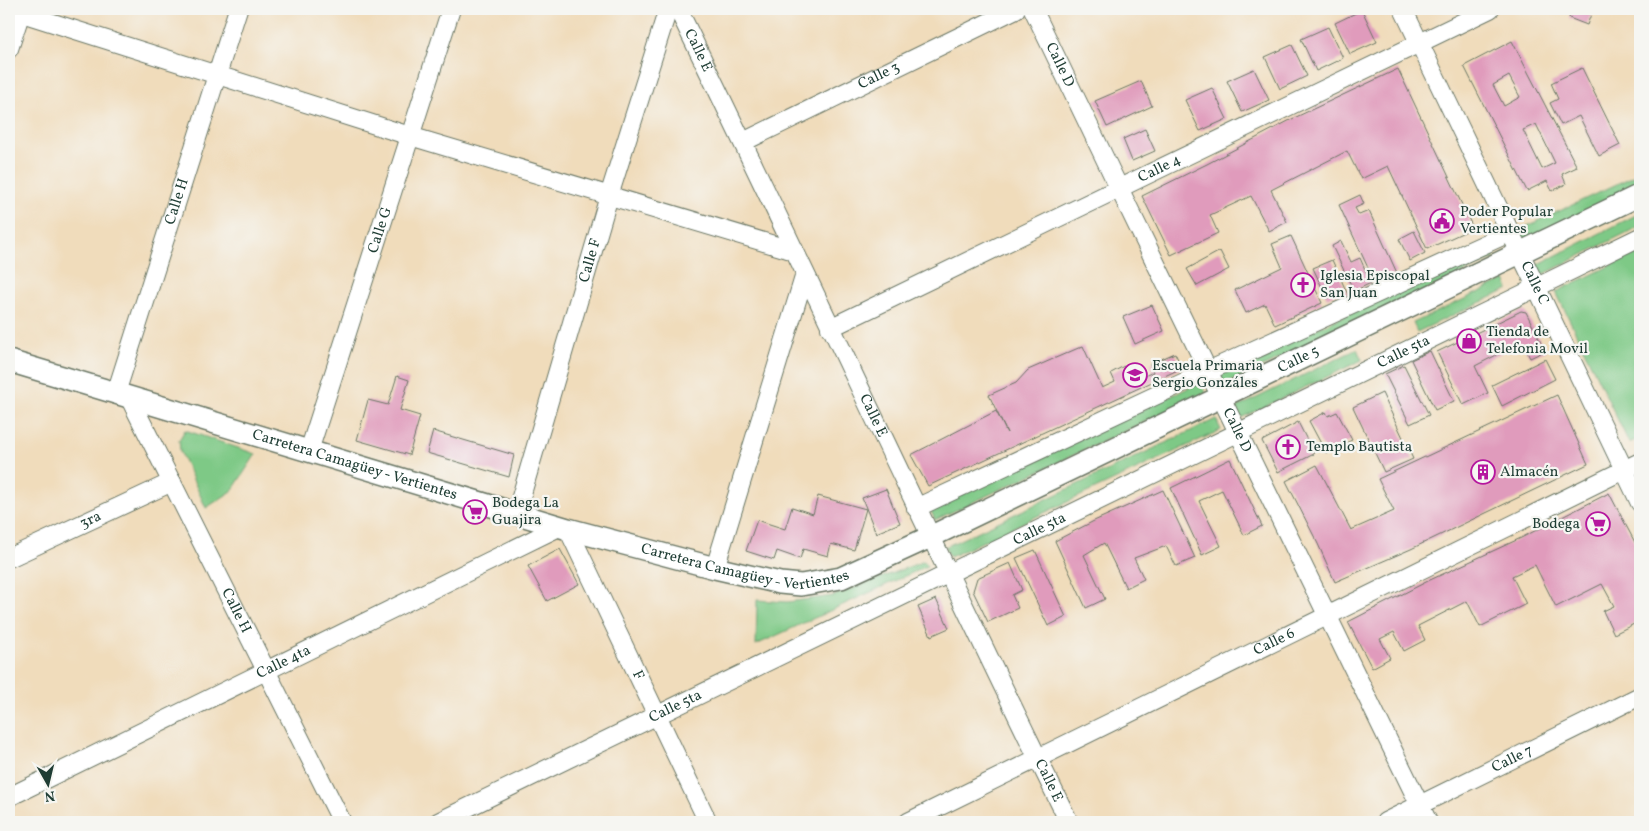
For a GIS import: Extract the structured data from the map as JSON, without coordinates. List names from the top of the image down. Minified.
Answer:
{"streets":{"main road":["Calle 5","Carretera Camagüey - Vertientes"],"street":["Calle E","Calle D","Calle 3","Calle 4","Calle H","Calle G","Calle F","Calle C","Calle 5ta","3ra","Calle 6","Calle 4ta","F","Calle 7"]},"crossings":[["Calle E","Calle 3"],["Calle E","Calle 4"],["Calle E","Calle 5ta"],["Calle E","Calle 5"],["Calle E","Carretera Camagüey - Vertientes"],["Calle E","Calle 6"],["Calle D","Calle 4"],["Calle D","Calle 5ta"],["Calle D","Calle 5"],["Calle D","Calle 6"],["Calle D","Calle 7"],["Calle 4","Calle C"],["Calle H","Carretera Camagüey - Vertientes"],["Calle H","3ra"],["Calle H","Calle 4ta"],["Calle G","Carretera Camagüey - Vertientes"],["Calle F","Carretera Camagüey - Vertientes"],["Calle C","Calle 5ta"],["Calle C","Calle 5"],["Calle C","Calle 6"],["Calle 5ta","F"],["Calle 5","Carretera Camagüey - Vertientes"],["Carretera Camagüey - Vertientes","Calle 4ta"],["Carretera Camagüey - Vertientes","F"],["Calle 4ta","F"]],"places":{"public building":["Poder Popular Vertientes"],"church":["Iglesia Episcopal San Juan","Templo Bautista"],"shop":["Tienda de Telefonia Movil"],"school or university":["Escuela Primaria Sergio Gonzáles"],"building":["Almacén"],"supermarket":["Bodega La Guajira","Bodega"]},"north":"bottom"}
